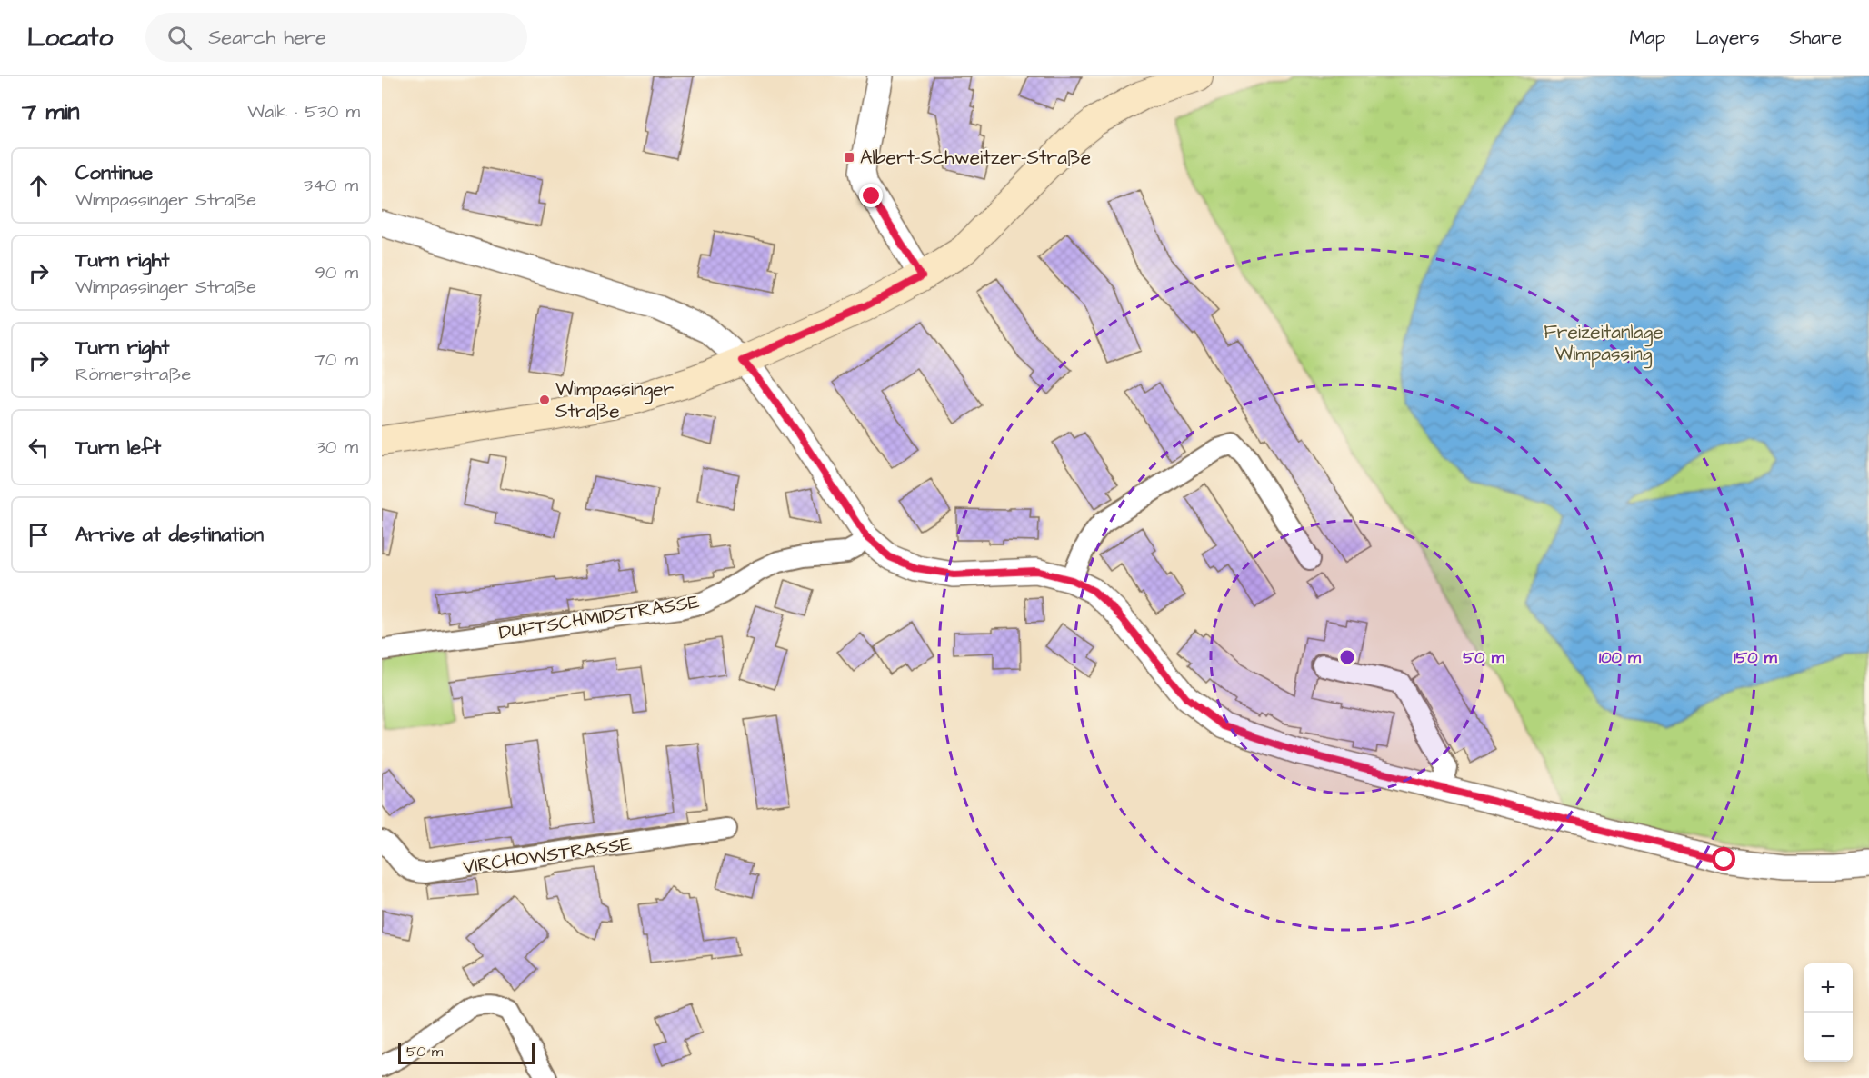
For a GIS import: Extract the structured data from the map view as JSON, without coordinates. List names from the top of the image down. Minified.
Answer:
{"streets":{"street":["DUFTSCHMIDSTRASSE","VIRCHOWSTRASSE"]},"parks":["Freizeitanlage Wimpassing"],"places":{"transit":["Albert-Schweitzer-Straße"],"other":["Wimpassinger Straße"]},"scale_bar":"50 m","page":{"header":"Locato","search":"Search here","nav":["Map","Layers","Share"],"heading":["7 min","Walk · 530 m"],"list":[["Continue","Wimpassinger Straße","340 m"],["Turn right","Wimpassinger Straße","90 m"],["Turn right","Römerstraße","70 m"],["Turn left","30 m"],"Arrive at destination"],"map_buttons":["+","−"],"scale":"50 m"},"rings":["50 m","100 m","150 m"]}
